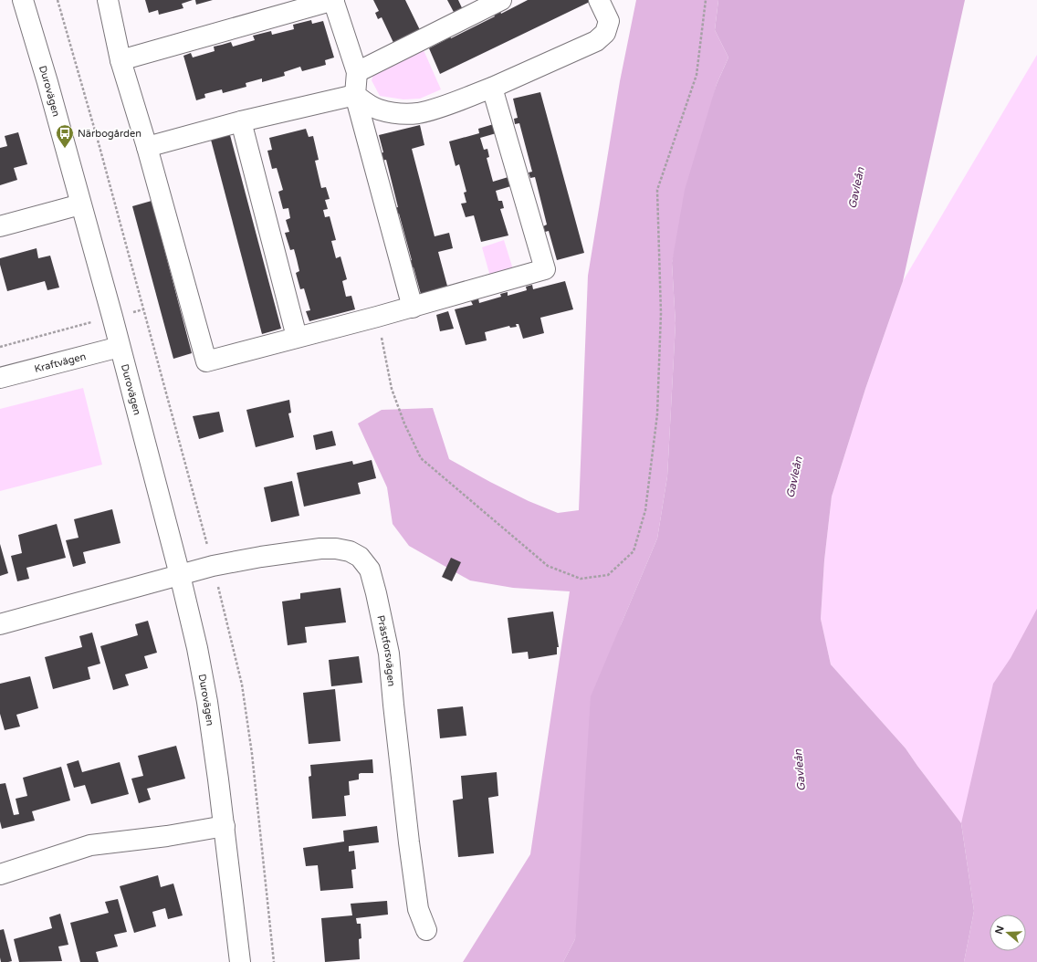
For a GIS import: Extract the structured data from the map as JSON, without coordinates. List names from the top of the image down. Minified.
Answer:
{"streets":{"street":["Durovägen","Kraftvägen","Prästforsvägen"]},"crossings":[["Durovägen","Kraftvägen"],["Durovägen","Prästforsvägen"]],"water":["Gavleån"],"places":{"bus stop":["Närbogården"]},"north":"left"}
